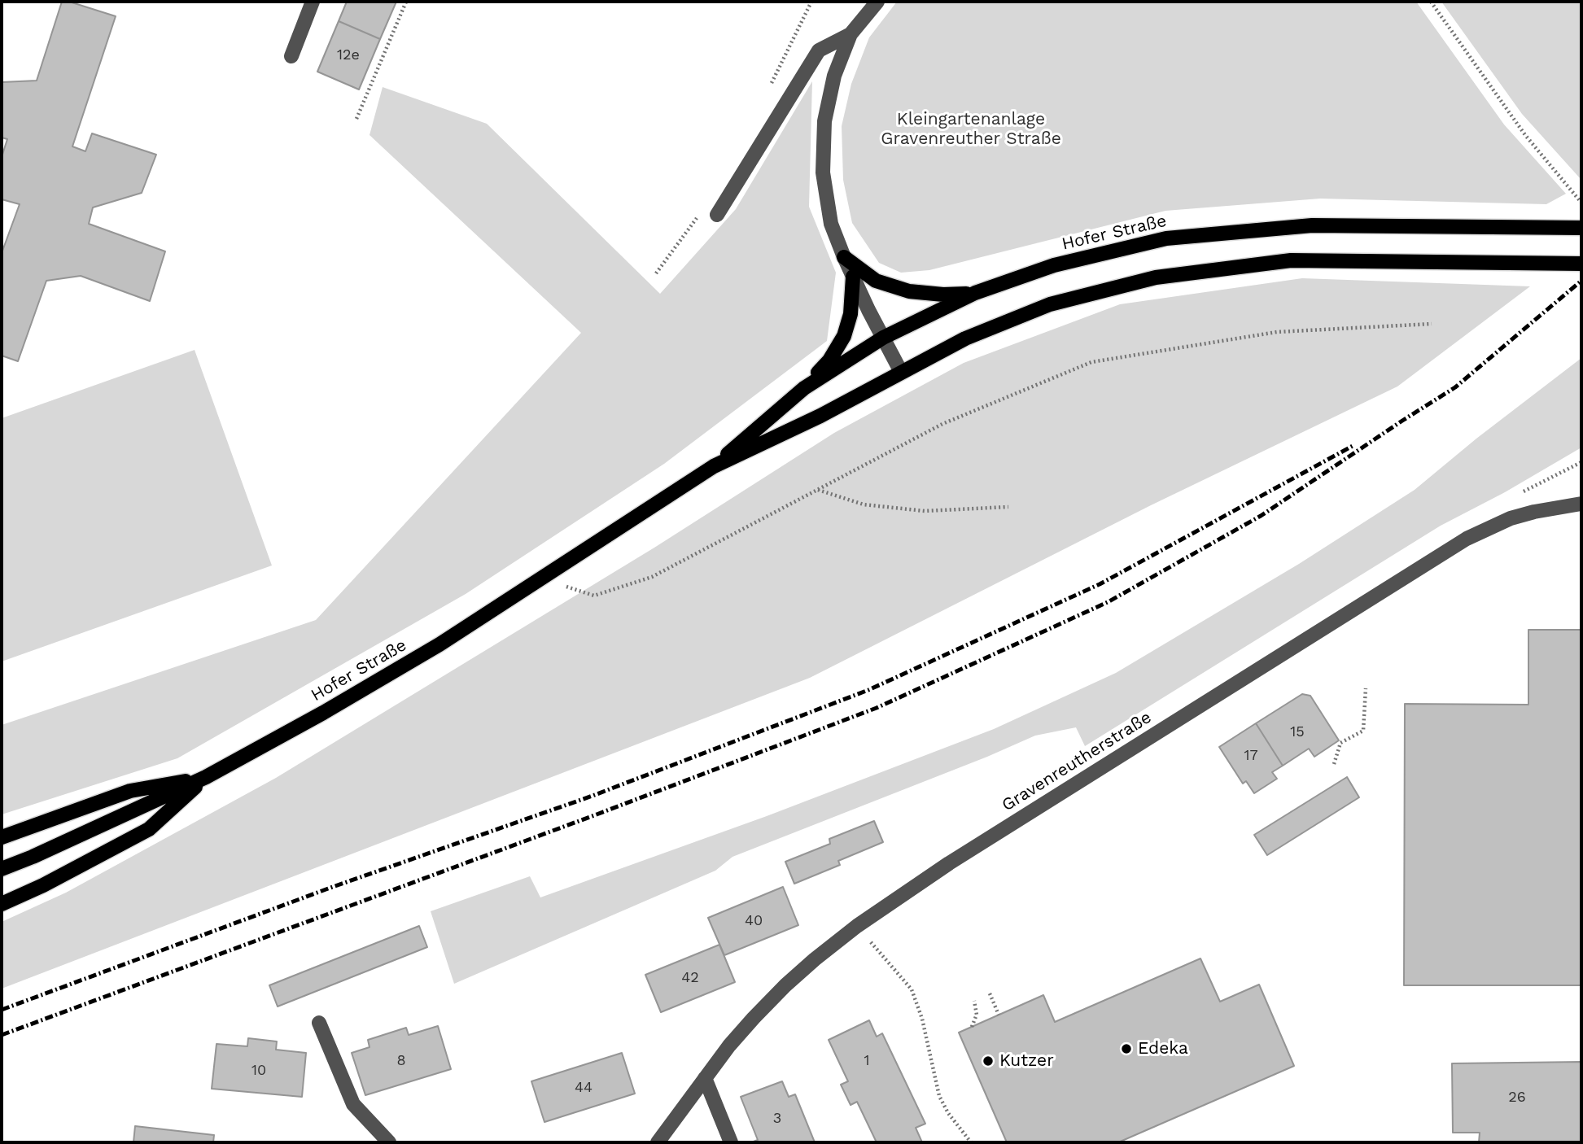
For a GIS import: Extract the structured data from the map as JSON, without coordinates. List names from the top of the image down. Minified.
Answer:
{"streets":{"main road":["Hofer Straße"],"street":["Gravenreutherstraße"]},"parks":["Kleingartenanlage Gravenreuther Straße"],"places":["Edeka","Kutzer"],"house_numbers":["12e","15","17","40","42","8","1","10","44","26","3"]}
